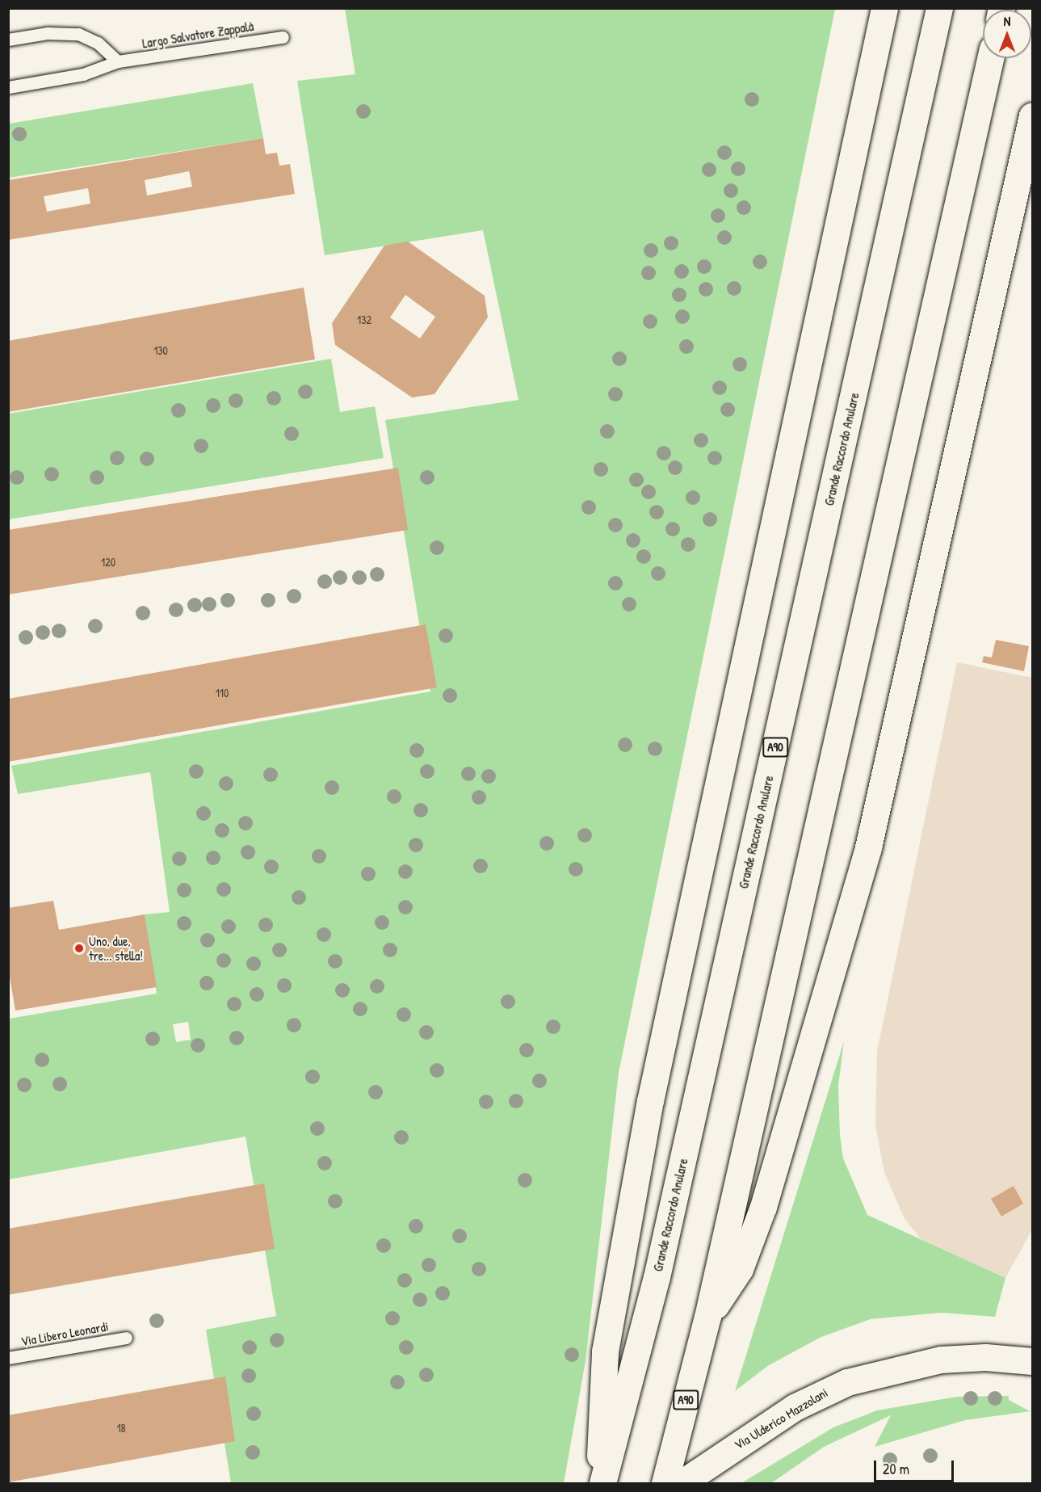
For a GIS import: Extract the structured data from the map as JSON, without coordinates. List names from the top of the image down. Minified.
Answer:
{"streets":{"main road":["Grande Raccordo Anulare","A90","Via Ulderico Mazzolani"],"lane":["Largo Salvatore Zappalà","Via Libero Leonardi"]},"places":["Uno, due, tre... stella!"],"house_numbers":["132","130","120","110","18"],"scale_bar":"20 m","north":"top"}
